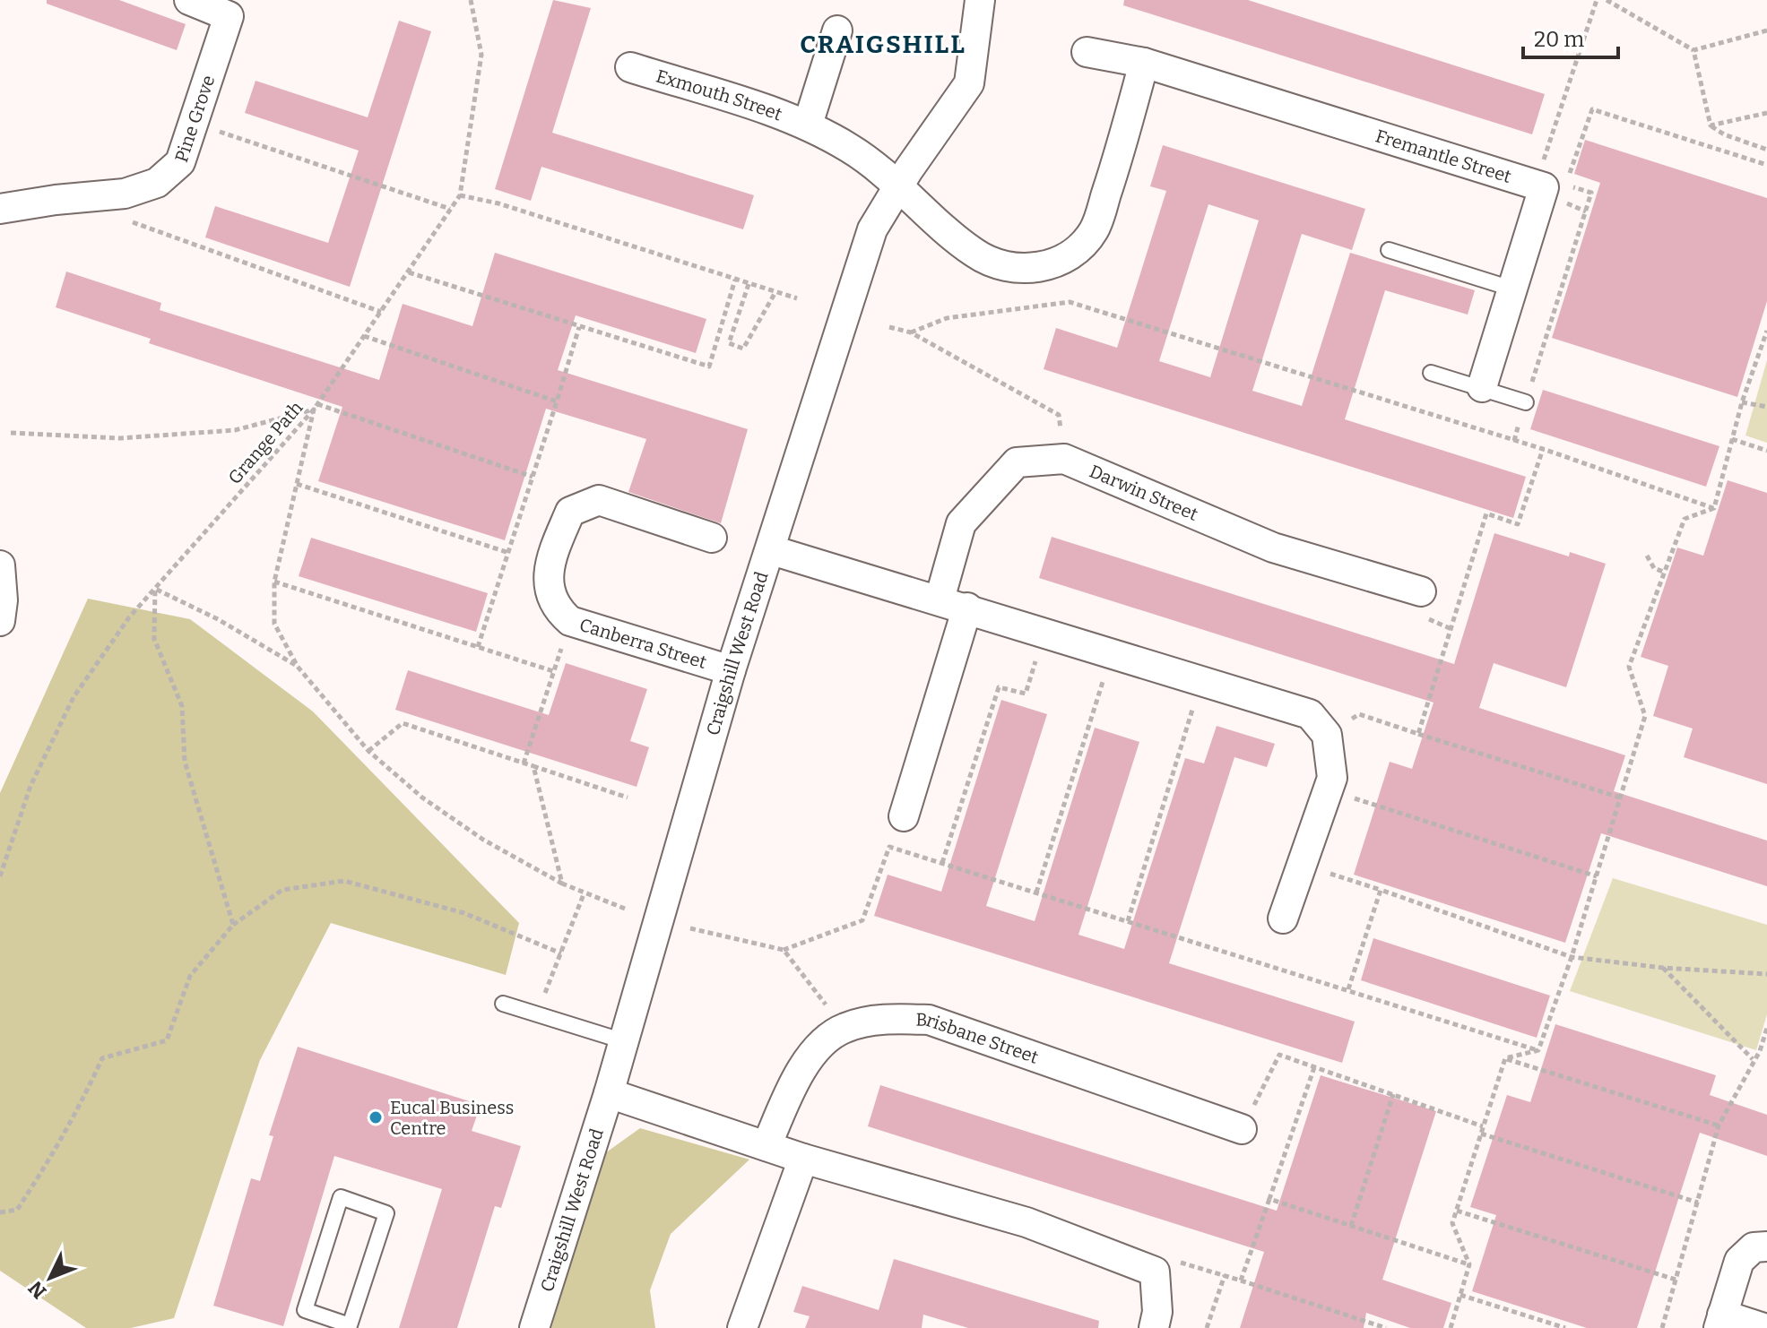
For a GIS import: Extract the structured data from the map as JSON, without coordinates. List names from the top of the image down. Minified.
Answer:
{"streets":{"street":["Exmouth Street","Pine Grove","Fremantle Street","Darwin Street","Canberra Street","Craigshill West Road","Brisbane Street"],"path":["Grange Path"]},"crossings":[["Exmouth Street","Craigshill West Road"],["Canberra Street","Craigshill West Road"]],"districts":["CRAIGSHILL"],"places":["Eucal Business Centre"],"scale_bar":"20 m","north":"bottom left"}
